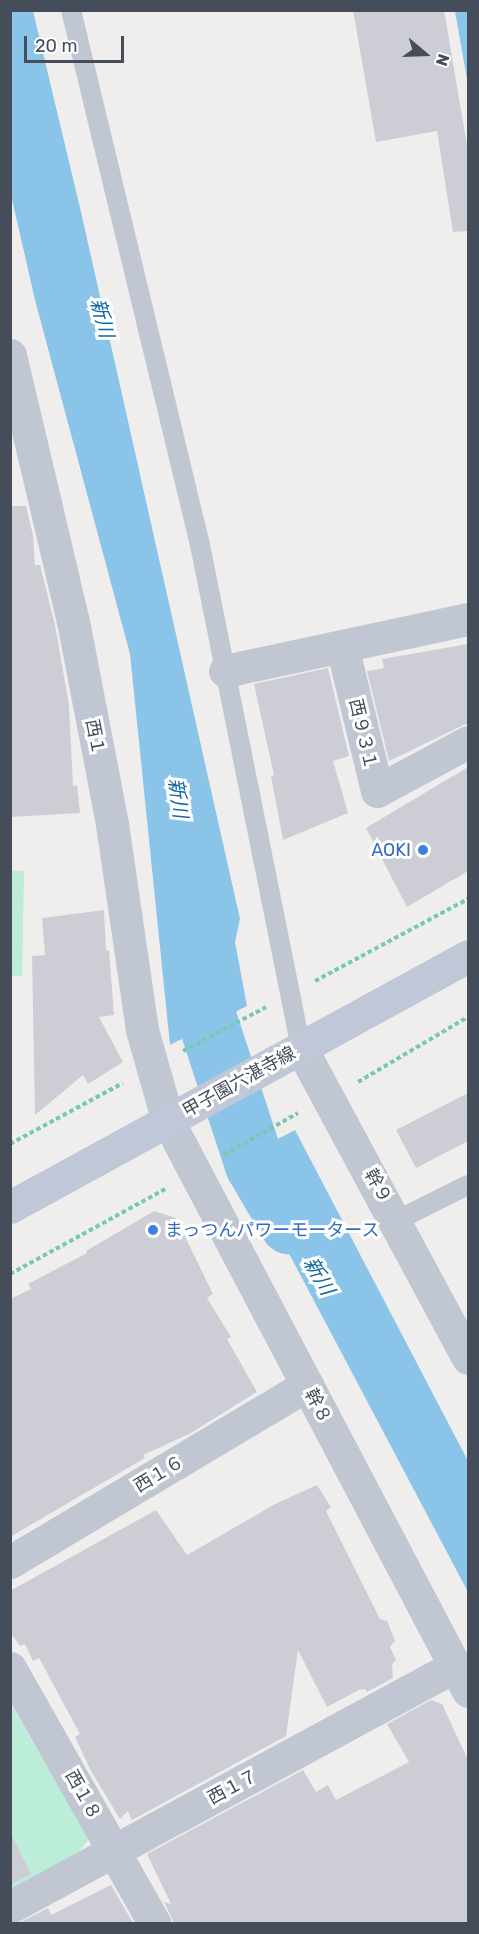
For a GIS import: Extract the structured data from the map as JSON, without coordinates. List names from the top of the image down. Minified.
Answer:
{"streets":{"main road":["甲子園六湛寺線"],"street":["西９３１","西１","幹９","幹８","西１６","西１７","西１８"]},"crossings":[["西１","甲子園六湛寺線"],["西１","幹８"],["甲子園六湛寺線","幹９"],["甲子園六湛寺線","幹８"],["幹８","西１６"],["幹８","西１７"],["西１７","西１８"]],"water":["新川"],"places":["AOKI","まっつんパワーモータース"],"scale_bar":"20 m","north":"right"}
